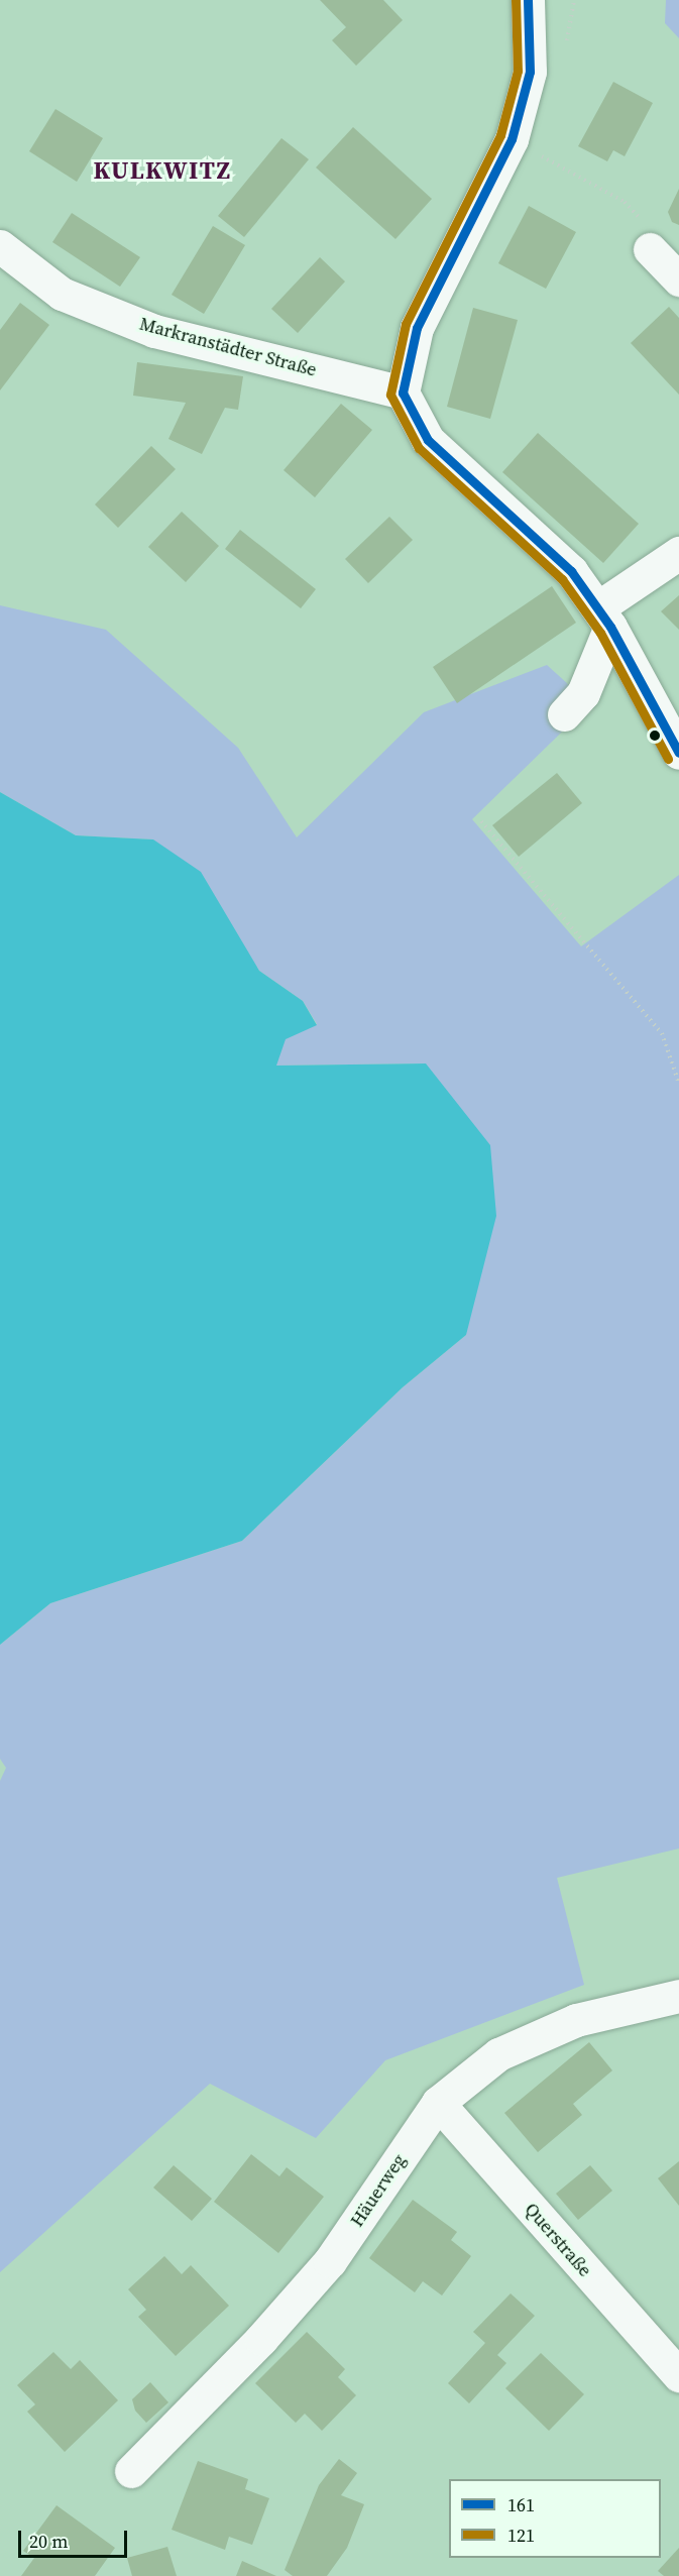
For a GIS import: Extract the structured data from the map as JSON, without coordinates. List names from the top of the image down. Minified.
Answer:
{"streets":{"street":["Markranstädter Straße","Häuerweg","Querstraße"]},"crossings":[["Häuerweg","Querstraße"]],"districts":["KULKWITZ"],"lines":["transit line 161","transit line 121"],"legend":["161","121"],"scale_bar":"20 m"}
